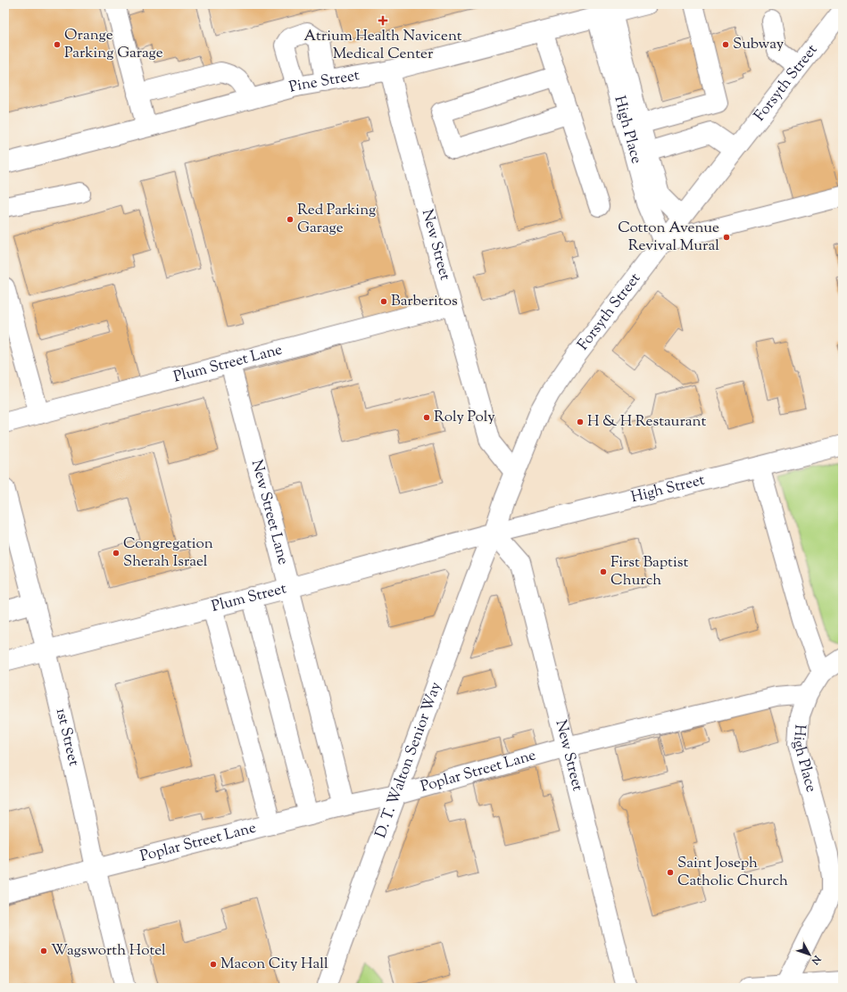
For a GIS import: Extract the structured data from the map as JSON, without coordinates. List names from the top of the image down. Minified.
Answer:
{"streets":{"street":["Pine Street","Forsyth Street","High Place","New Street","Plum Street Lane","High Street","New Street Lane","Plum Street","1st Street","D. T. Walton Senior Way","Poplar Street Lane"]},"crossings":[["Pine Street","High Place"],["Pine Street","New Street"],["Forsyth Street","High Place"],["Forsyth Street","New Street"],["Forsyth Street","High Street"],["Forsyth Street","Plum Street"],["Forsyth Street","D. T. Walton Senior Way"],["High Place","Poplar Street Lane"],["New Street","Plum Street Lane"],["New Street","High Street"],["New Street","Plum Street"],["New Street","D. T. Walton Senior Way"],["New Street","Poplar Street Lane"],["Plum Street Lane","New Street Lane"],["High Street","Plum Street"],["High Street","D. T. Walton Senior Way"],["New Street Lane","Plum Street"],["New Street Lane","Poplar Street Lane"],["Plum Street","1st Street"],["Plum Street","D. T. Walton Senior Way"],["1st Street","Poplar Street Lane"],["D. T. Walton Senior Way","Poplar Street Lane"]],"places":{"health":["Atrium Health Navicent Medical Center"],"other":["Orange Parking Garage","Subway","Red Parking Garage","Cotton Avenue Revival Mural","Barberitos","Roly Poly","H & H Restaurant","Congregation Sherah Israel","First Baptist Church","Saint Joseph Catholic Church","Wagsworth Hotel","Macon City Hall"]},"north":"bottom right"}
